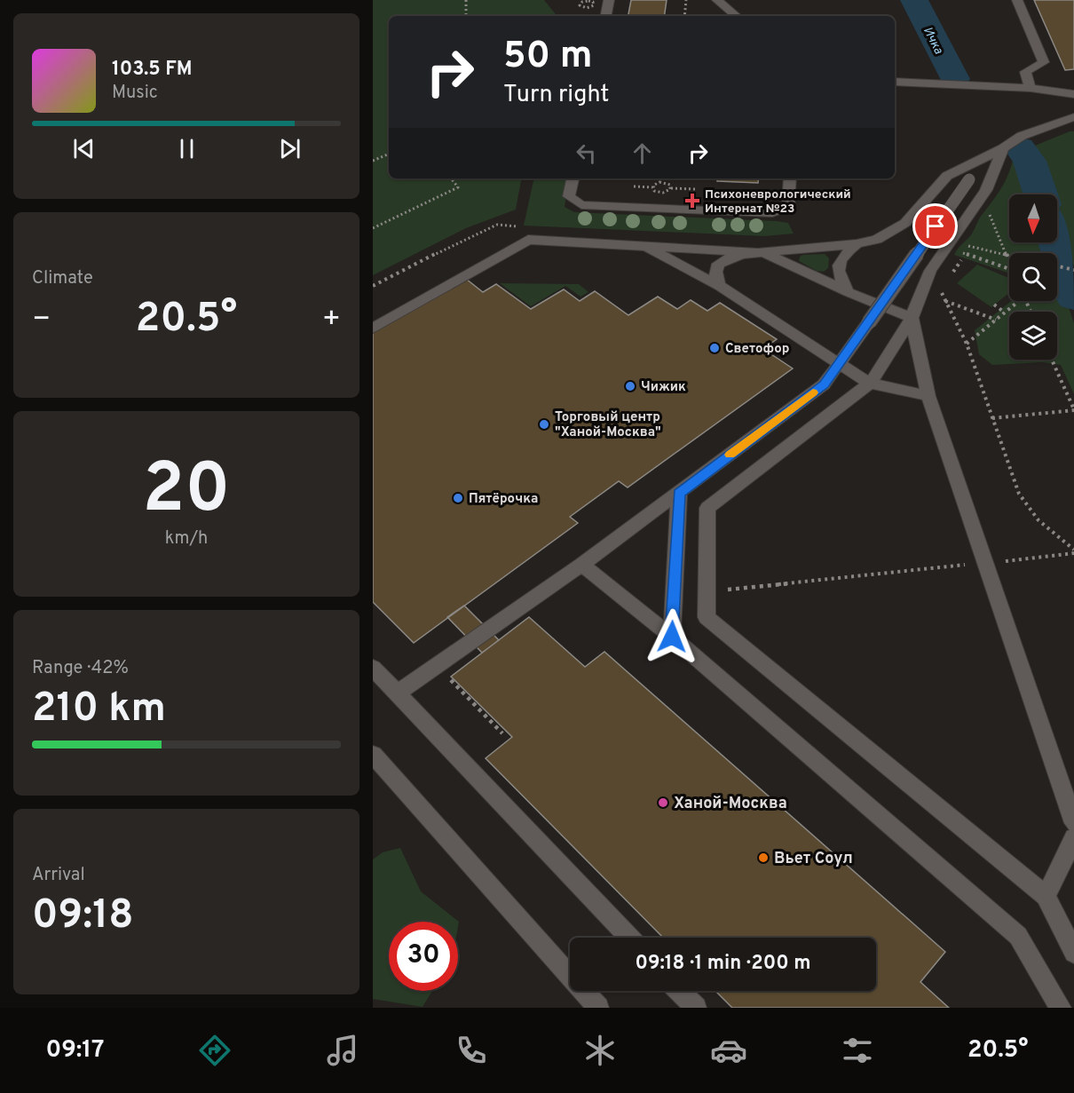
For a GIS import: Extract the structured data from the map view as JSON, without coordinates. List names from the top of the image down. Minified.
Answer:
{"water":["Ичка"],"places":{"health":["Психоневрологический Интернат №23"],"other":["Светофор","Чижик","Торговый центр \"Ханой-Москва\"","Пятёрочка","Ханой-Москва","Вьет Соул"]},"north":"bottom","page":{"turn":["50 m","Turn right"],"song":["103.5 FM","Music"],"tile":["Climate",["20","km/h"],["Range · 42%","210 km"],["Arrival","09:18"]],"heat":["−","20.5°","+"],"limit":"30","trip":"09:18 · 1 min · 200 m","tabs":["09:17","20.5°"]}}
